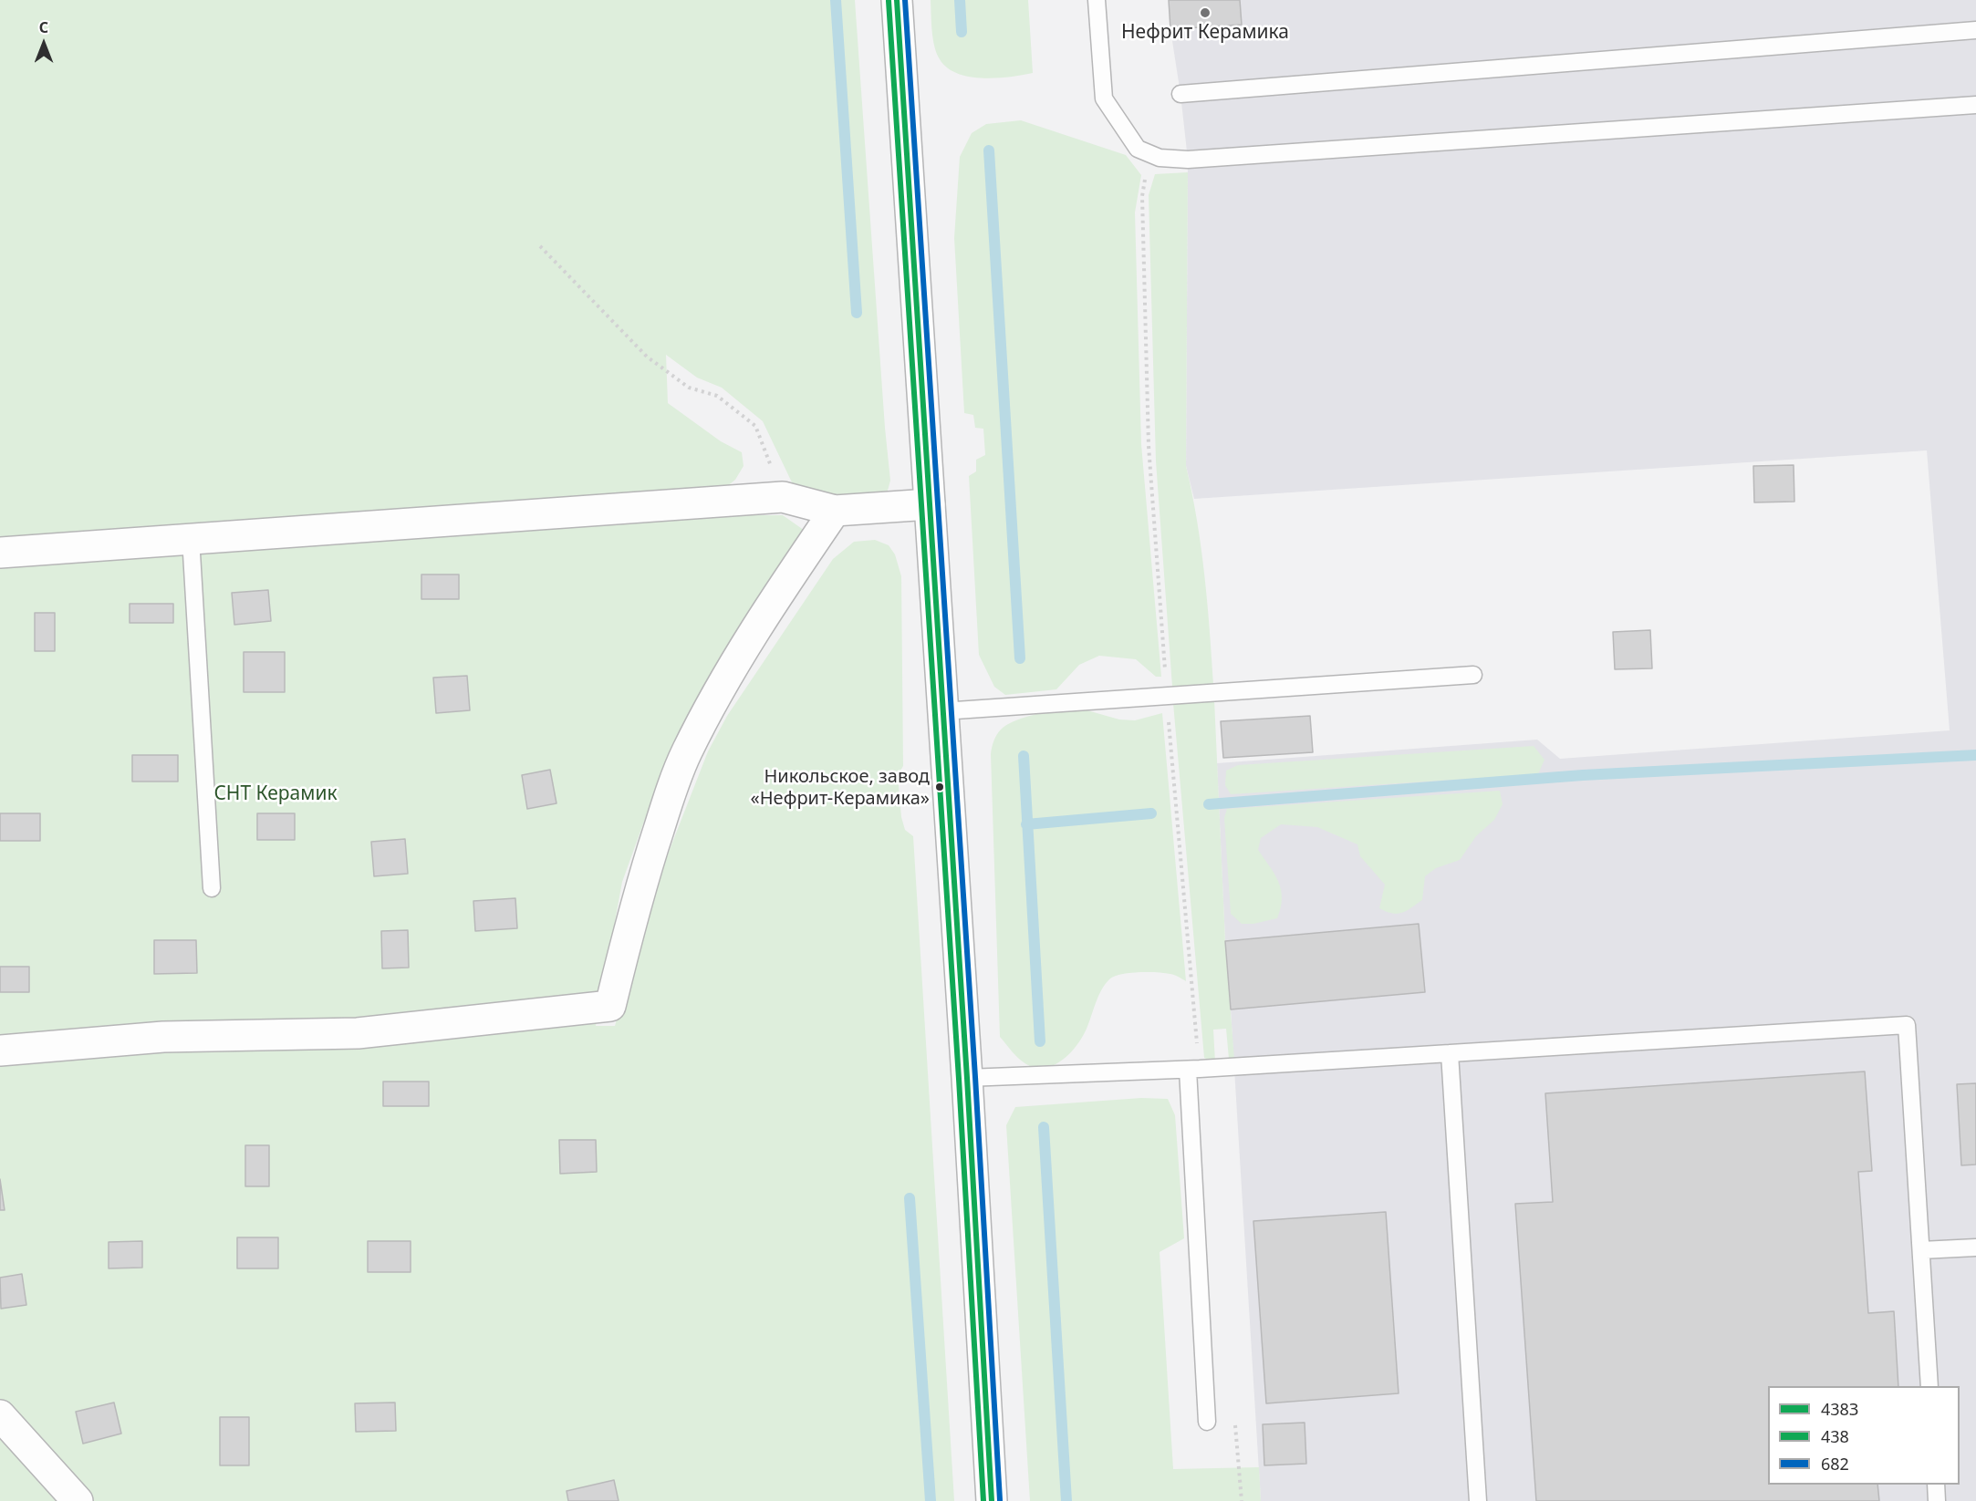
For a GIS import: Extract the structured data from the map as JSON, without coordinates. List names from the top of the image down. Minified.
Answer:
{"parks":["СНТ Керамик"],"places":["Нефрит Керамика","Никольское, завод «Нефрит-Керамика»"],"lines":["transit line 438З","transit line 682","transit line 438"],"legend":["438З","438","682"],"north":"top"}
